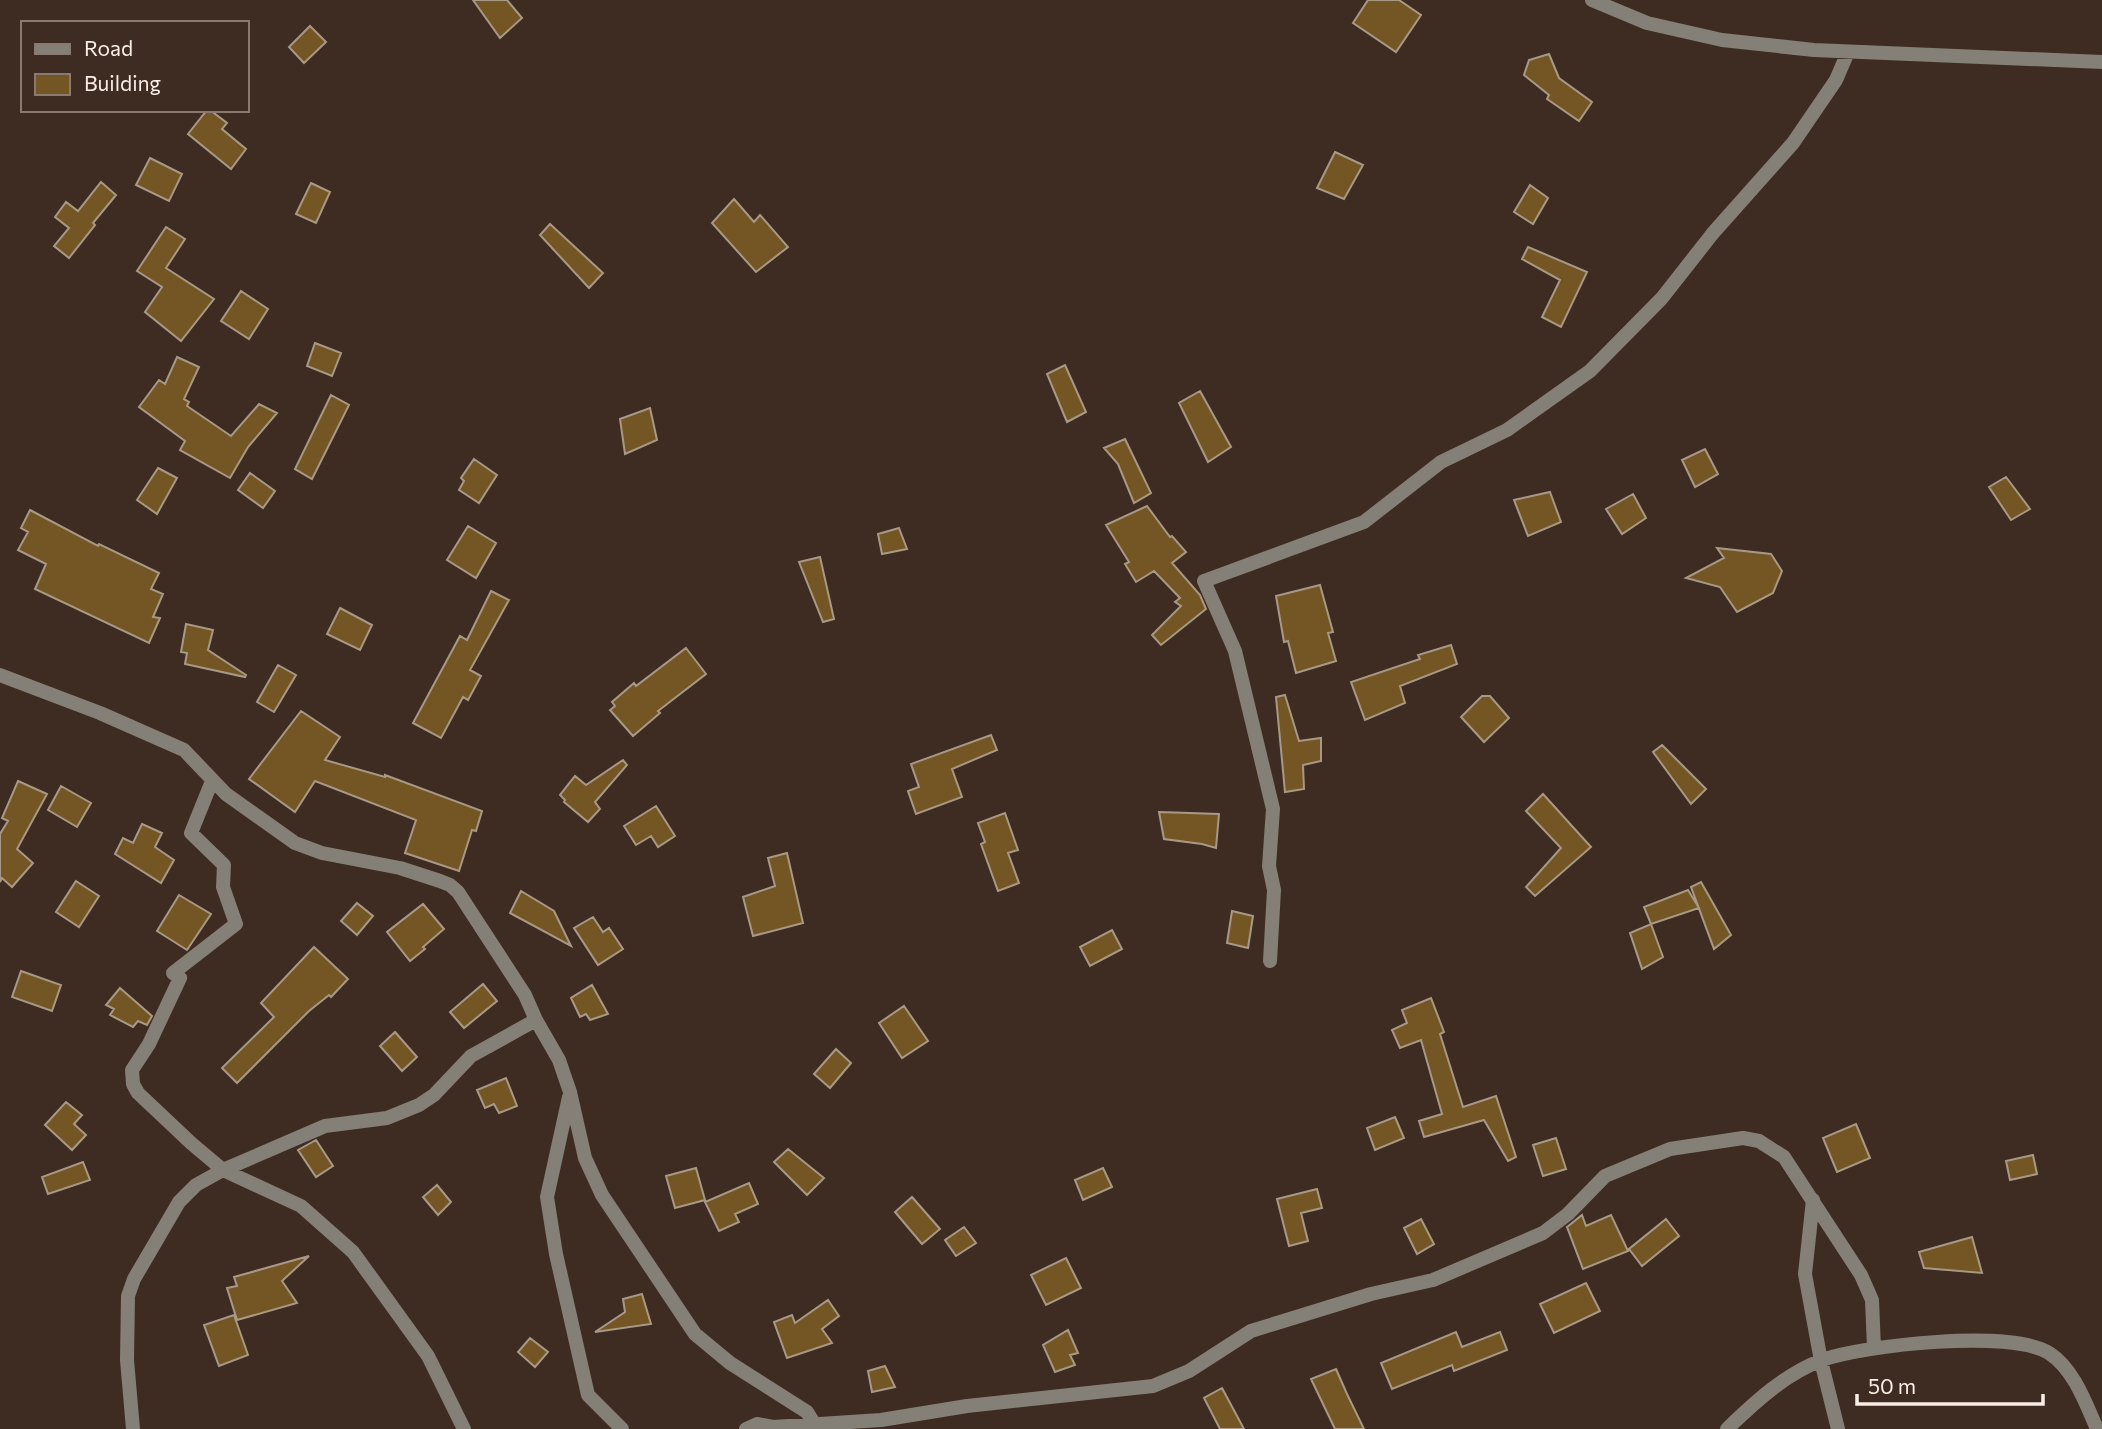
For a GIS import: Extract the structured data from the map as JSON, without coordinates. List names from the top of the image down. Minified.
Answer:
{"legend":["Road","Building"],"scale_bar":"50 m"}
